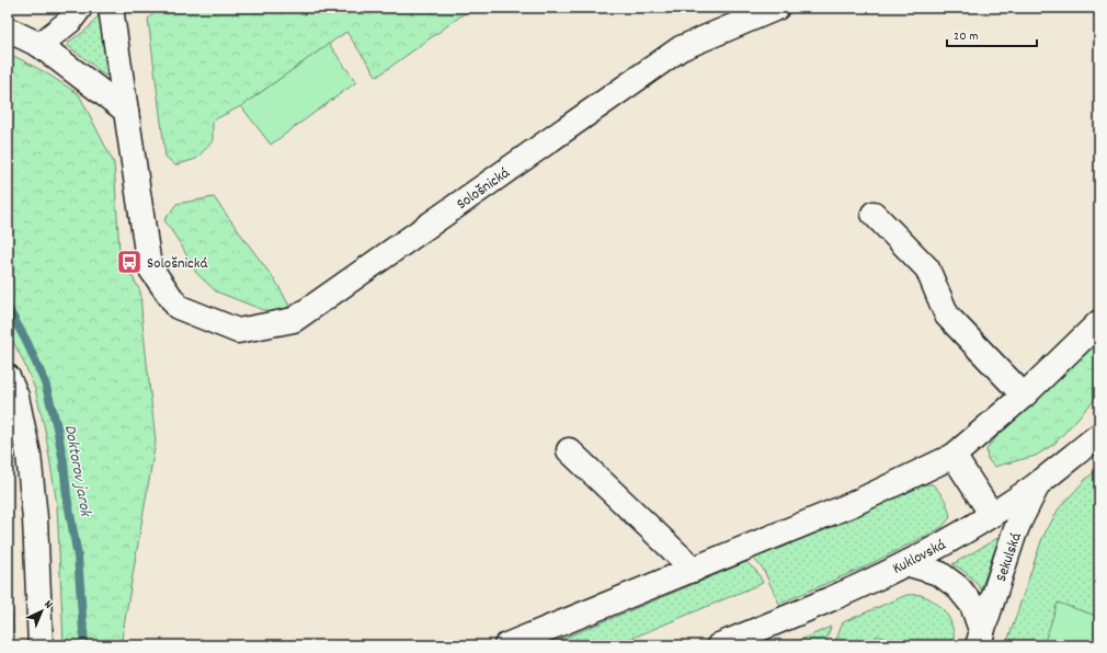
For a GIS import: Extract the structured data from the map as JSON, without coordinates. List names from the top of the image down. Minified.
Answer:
{"streets":{"street":["Sološnická","Kuklovská","Sekulská"]},"crossings":[["Kuklovská","Sekulská"]],"water":["Doktorov jarok"],"places":{"bus stop":["Sološnická"]},"scale_bar":"20 m","north":"top right"}
